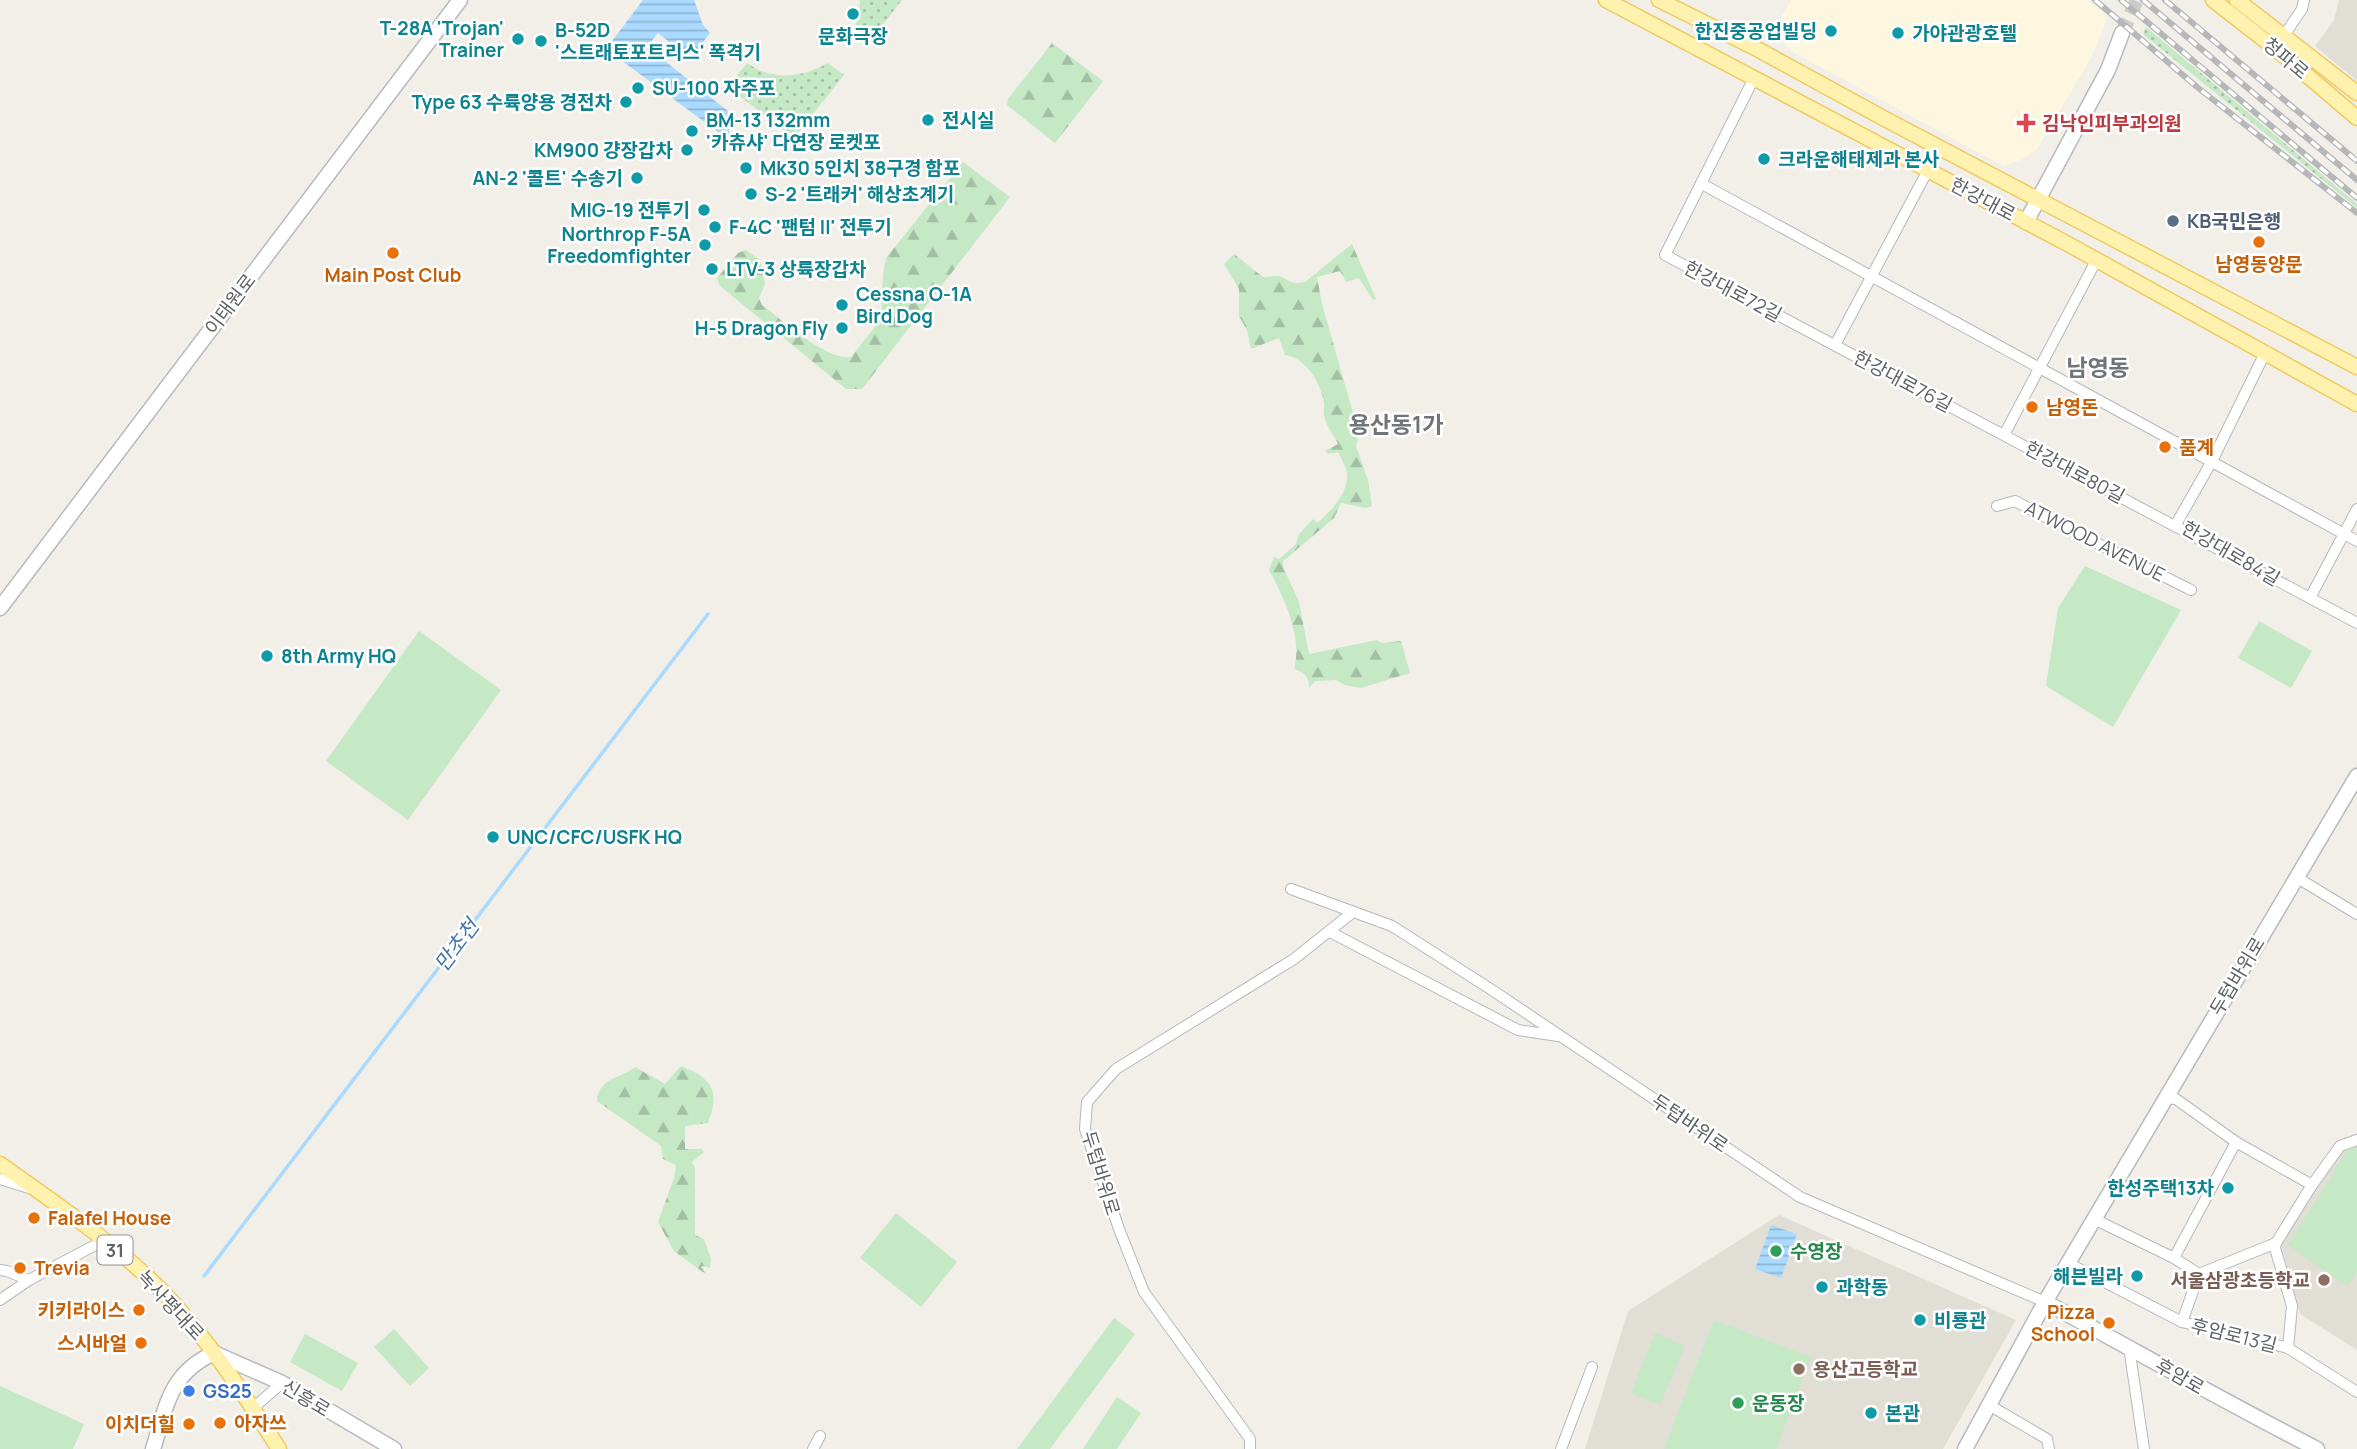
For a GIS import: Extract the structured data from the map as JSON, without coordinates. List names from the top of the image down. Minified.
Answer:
{"streets":{"main road":["청파로","한강대로","이태원로","두텁바위로","31","녹사평대로","후암로","신흥로"],"street":["한강대로72길","한강대로76길","한강대로80길","ATWOOD AVENUE","한강대로84길","후암로13길"]},"crossings":[["한강대로","한강대로72길"],["한강대로","한강대로76길"],["한강대로","한강대로80길"],["한강대로","한강대로84길"],["한강대로72길","한강대로76길"],["한강대로76길","한강대로80길"],["한강대로80길","한강대로84길"],["두텁바위로","후암로"],["녹사평대로","신흥로"]],"districts":["남영동","용산동1가"],"water":["만초천"],"places":{"other":["문화극장","한진중공업빌딩","가야관광호텔","T-28A 'Trojan' Trainer","B-52D '스트래토포트리스' 폭격기","SU-100 자주포","Type 63 수륙양용 경전차","전시실","BM-13 132mm '카츄샤' 다연장 로켓포","KM900 걍장갑차","크라운해태제과 본사","Mk30 5인치 38구경 함포","AN-2 '콜트' 수송기","S-2 '트래커' 해상초계기","MIG-19 전투기","KB국민은행","F-4C '팬텀 II' 전투기","남영동양문","Northrop F-5A Freedomfighter","Main Post Club","LTV-3 상륙장갑차","Cessna O-1A Bird Dog","H-5 Dragon Fly","남영돈","품계","8th Army HQ","UNC/CFC/USFK HQ","한성주택13차","Falafel House","수영장","Trevia","해븐빌라","서울삼광초등학교","과학동","키키라이스","비룡관","Pizza School","스시바얼","용산고등학교","GS25","운동장","본관","아자쓰","이치더힐"],"health":["김낙인피부과의원"]}}
